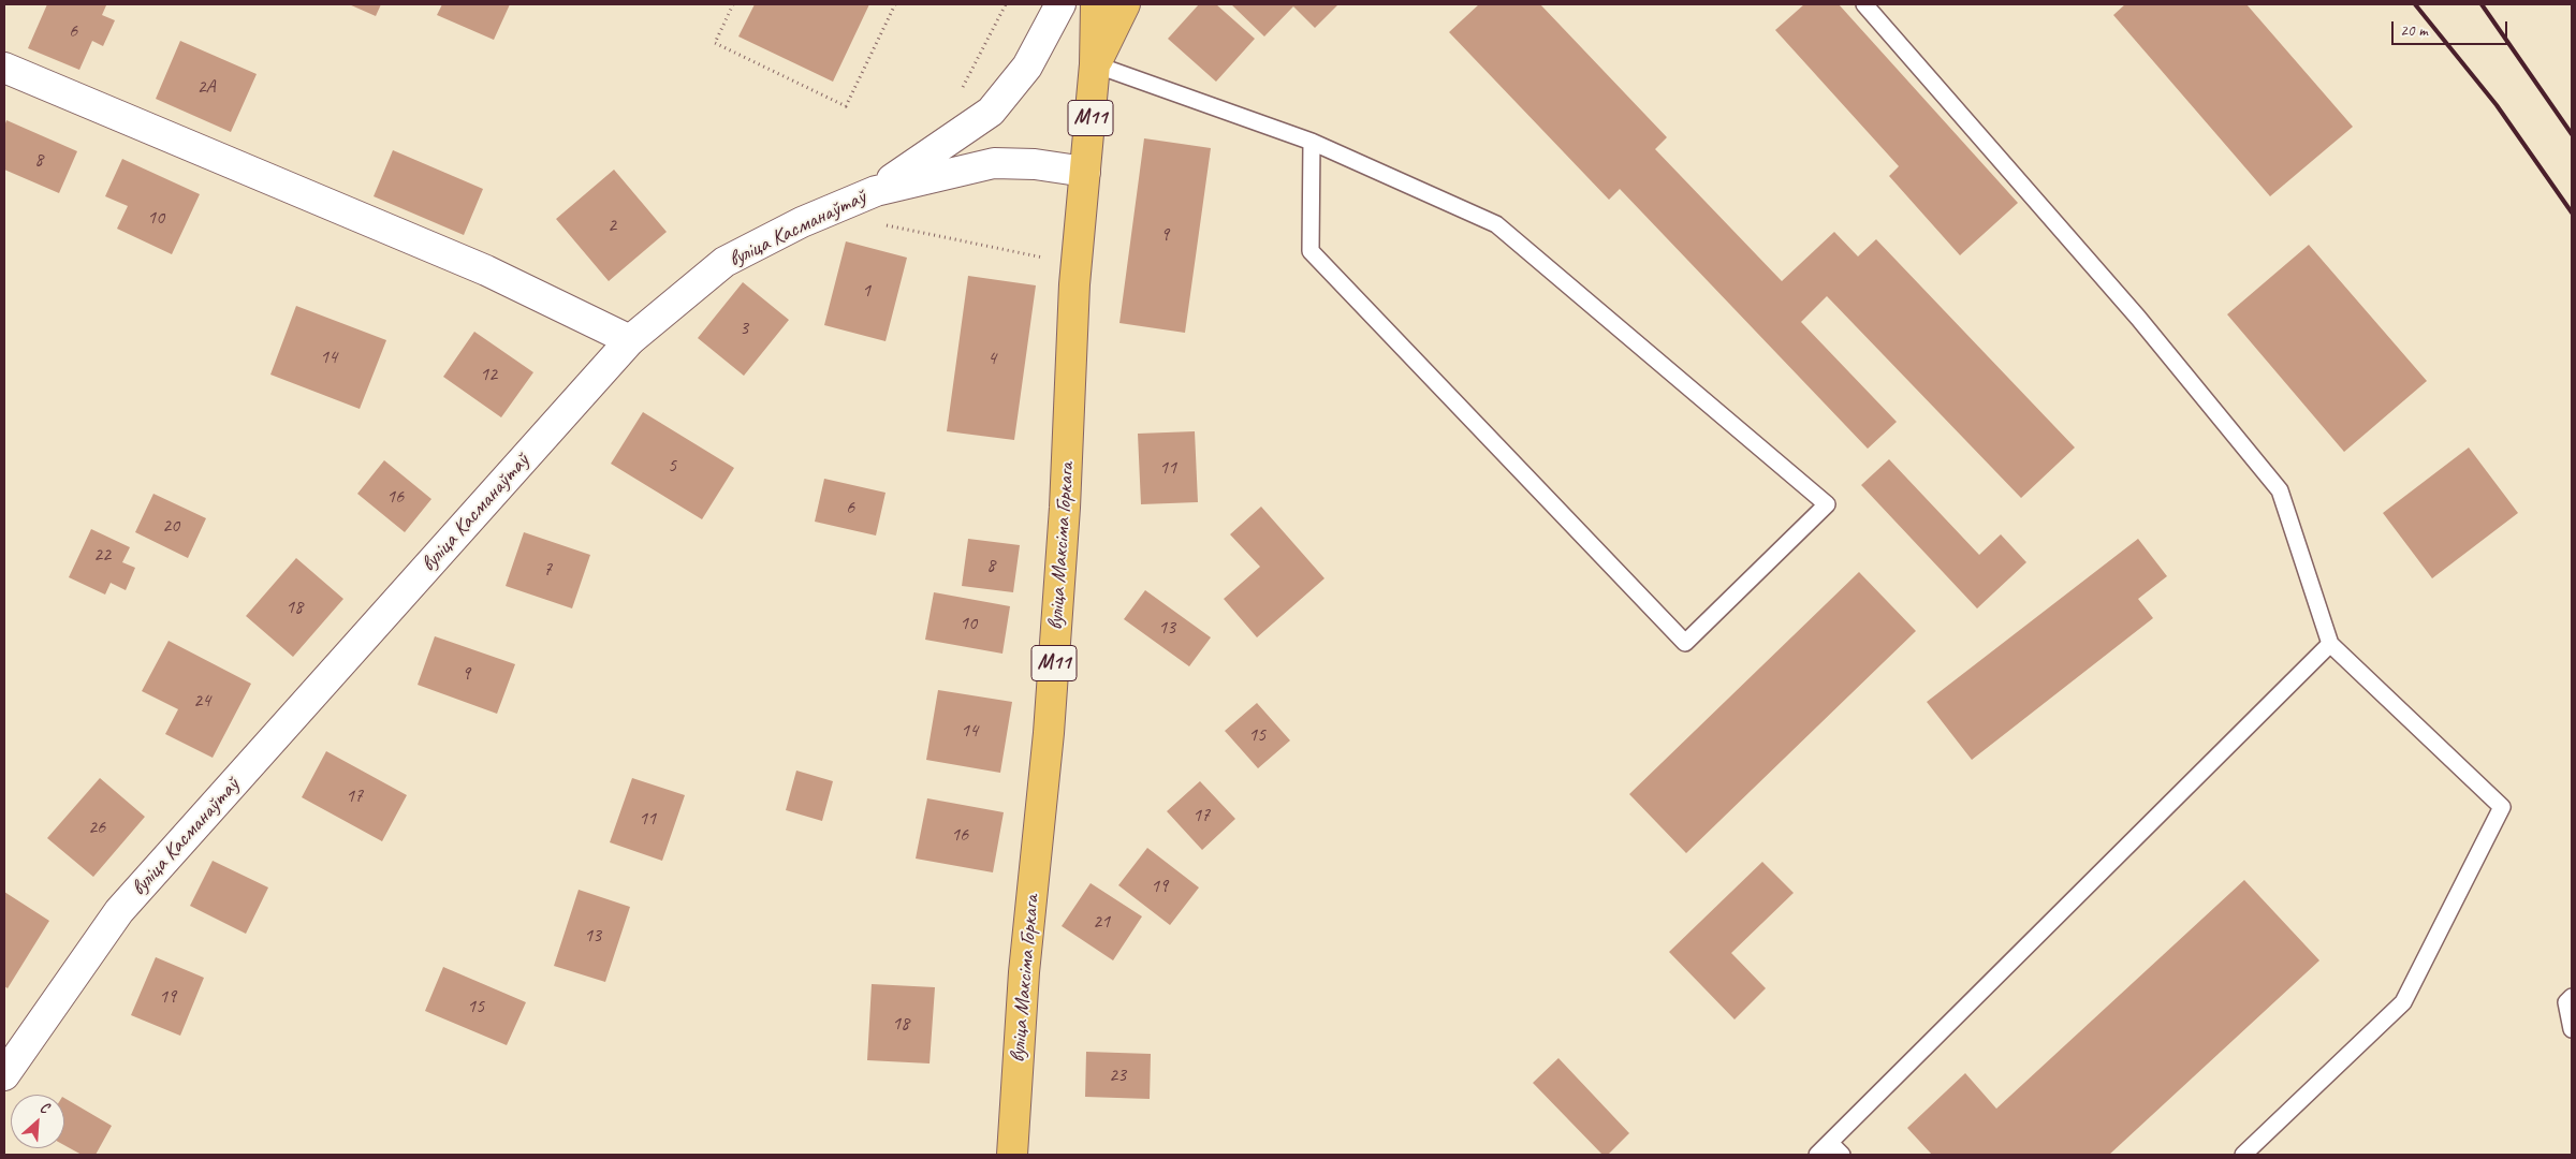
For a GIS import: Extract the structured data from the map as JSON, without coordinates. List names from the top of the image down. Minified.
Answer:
{"streets":{"highway":["М11","вуліца Максіма Горкага"],"street":["вуліца Касманаўтаў"]},"crossings":[["вуліца Касманаўтаў","вуліца Максіма Горкага"]],"house_numbers":["6","2А","8","10","2","9","1","3","14","4","12","5","11","16","6","20","22","8","7","18","10","13","9","24","14","15","17","17","11","26","16","19","21","13","19","15","18","23"],"scale_bar":"20 m","north":"top right"}
